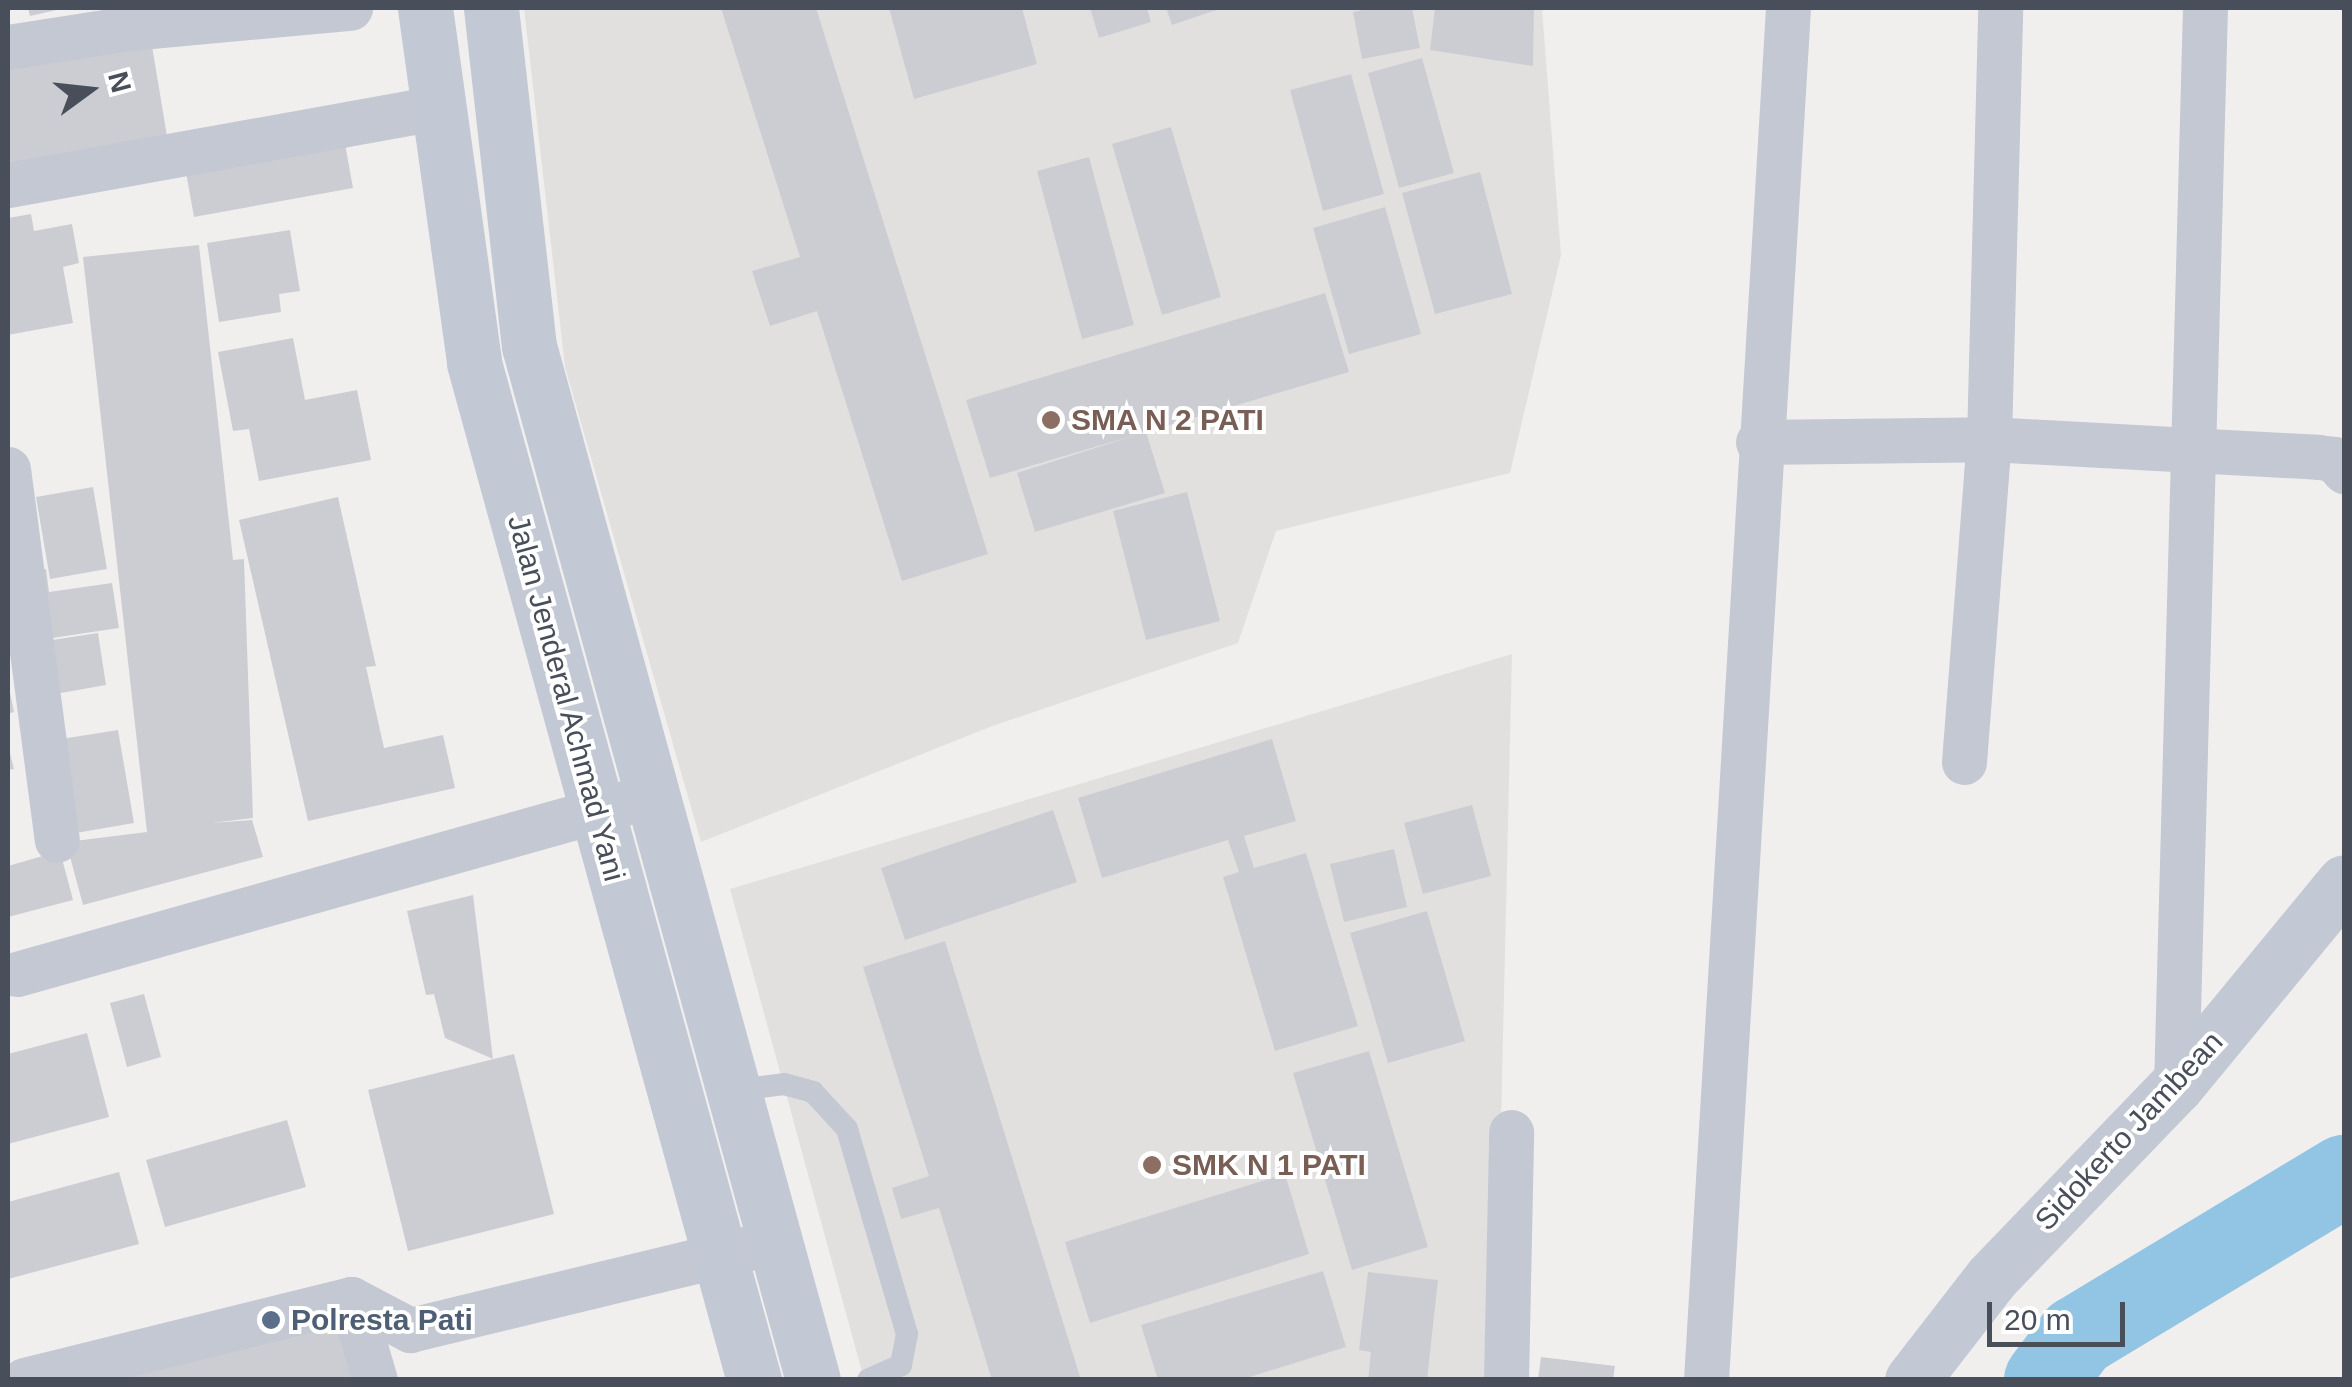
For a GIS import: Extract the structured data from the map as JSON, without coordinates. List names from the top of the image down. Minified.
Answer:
{"streets":{"main road":["Jalan Jenderal Achmad Yani","Sidokerto Jambean"]},"places":["SMA N 2 PATI","SMK N 1 PATI","Polresta Pati"],"scale_bar":"20 m","north":"right"}
